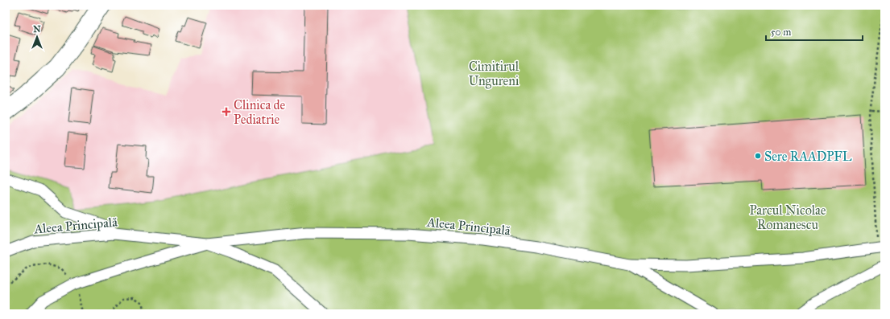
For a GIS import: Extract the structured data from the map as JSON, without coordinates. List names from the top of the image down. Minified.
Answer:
{"streets":{"street":["Aleea Principală"]},"parks":["Cimitirul Ungureni","Parcul Nicolae Romanescu"],"places":{"health":["Clinica de Pediatrie"],"other":["Sere RAADPFL"]},"scale_bar":"50 m","north":"top"}
